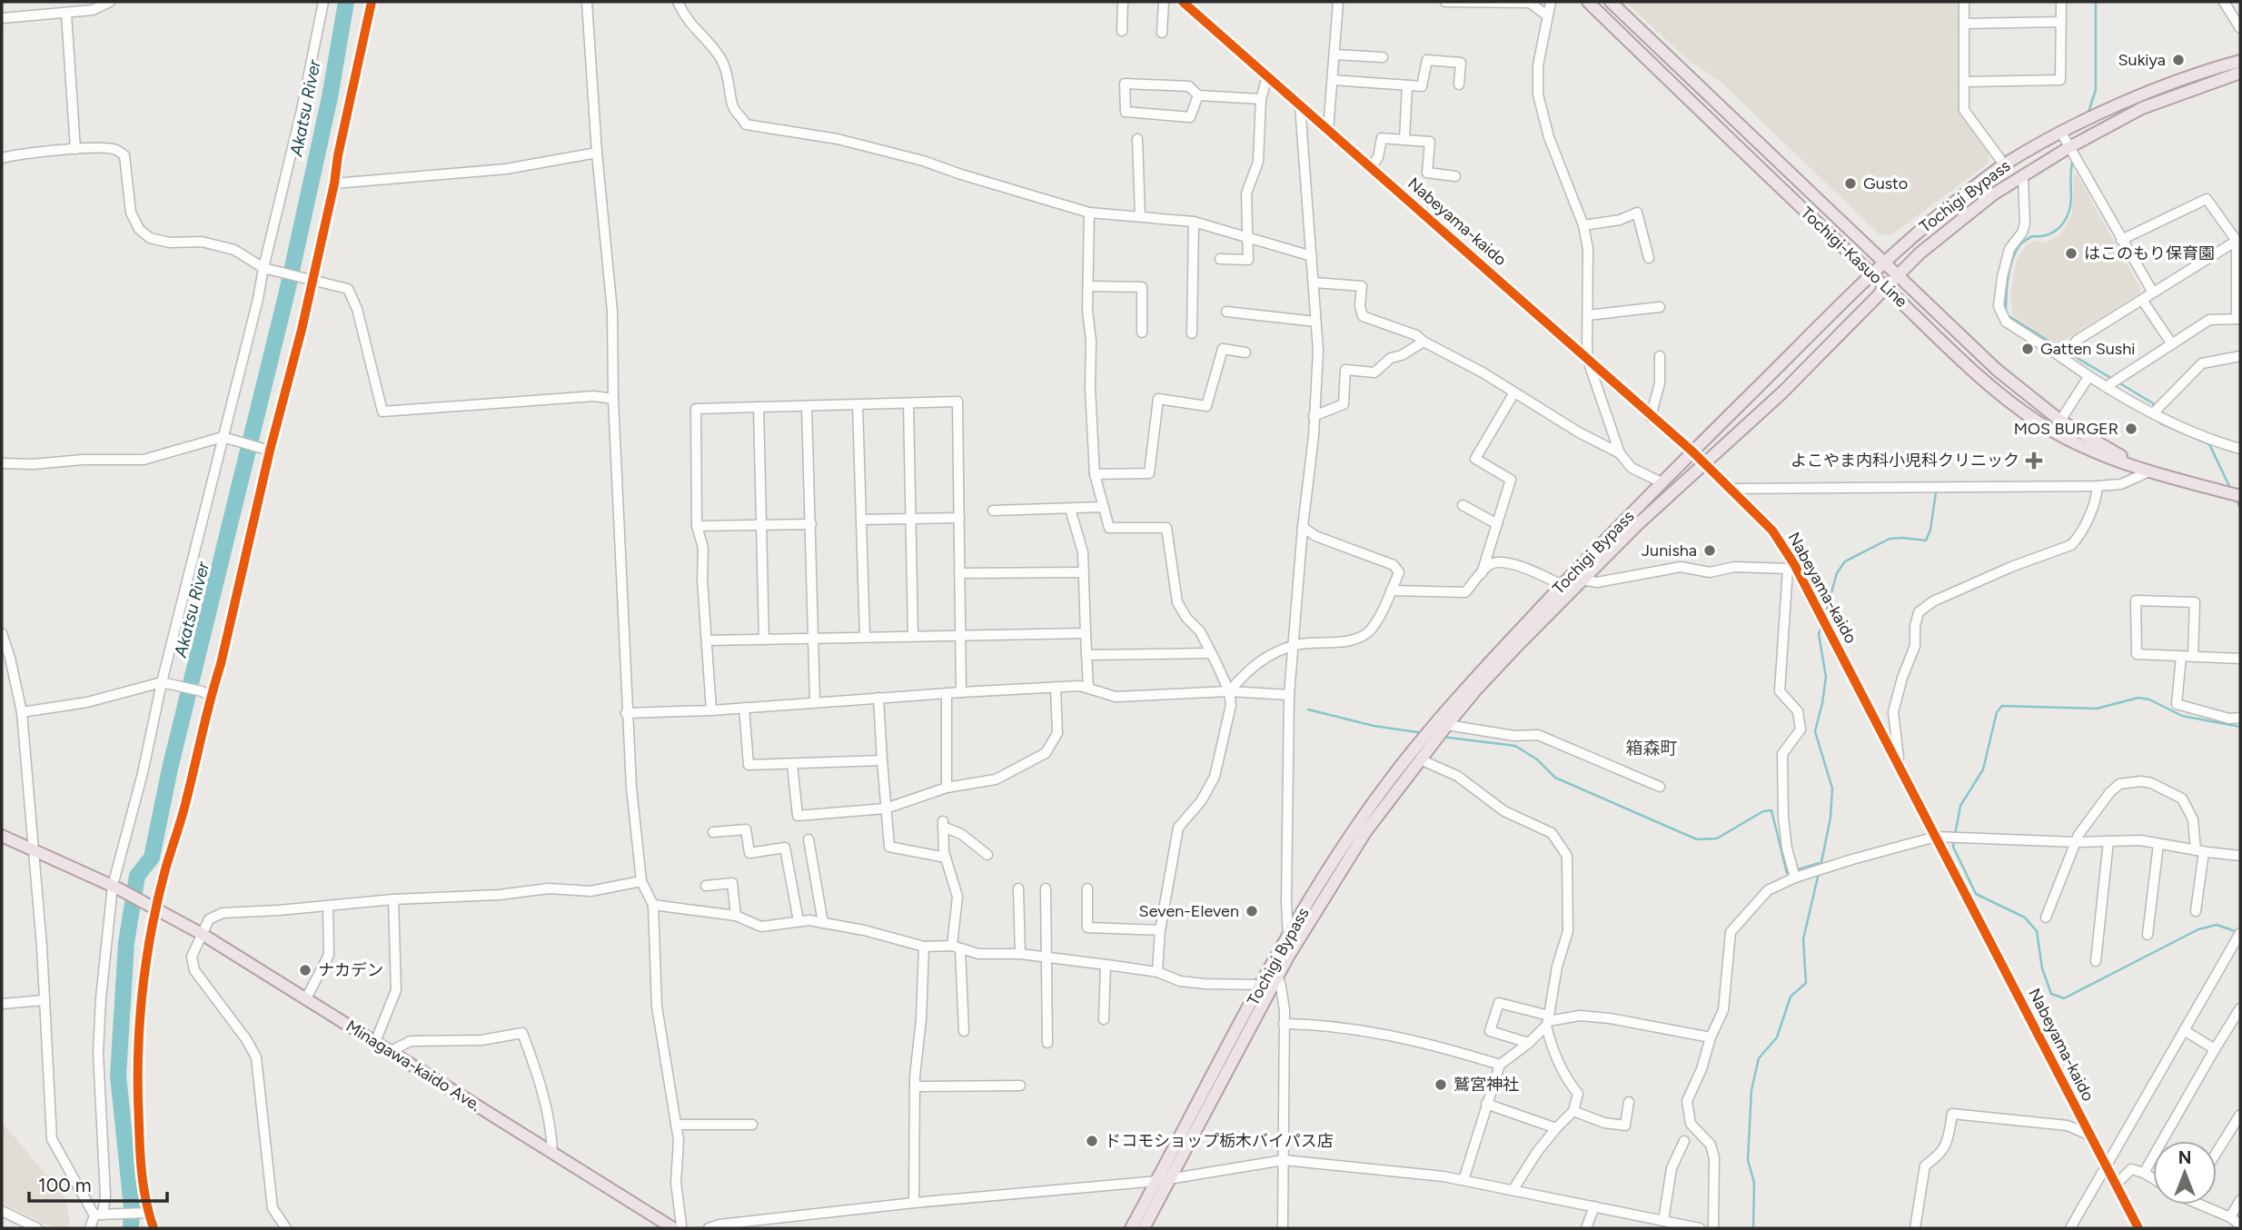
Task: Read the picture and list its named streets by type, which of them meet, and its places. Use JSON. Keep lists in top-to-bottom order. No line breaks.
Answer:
{"streets":{"main road":["Tochigi Bypass","Tochigi-Kasuo Line","Minagawa-kaido Ave."],"street":["Nabeyama-kaido"]},"crossings":[["Tochigi Bypass","Nabeyama-kaido"],["Tochigi Bypass","Tochigi-Kasuo Line"]],"districts":["箱森町"],"water":["Akatsu River"],"places":{"other":["Sukiya","Gusto","はこのもり保育園","Gatten Sushi","MOS BURGER","Junisha","Seven-Eleven","ナカデン","鷲宮神社","ドコモショップ栃木バイパス店"],"health":["よこやま内科小児科クリニック"]},"scale_bar":"100 m","north":"top"}
